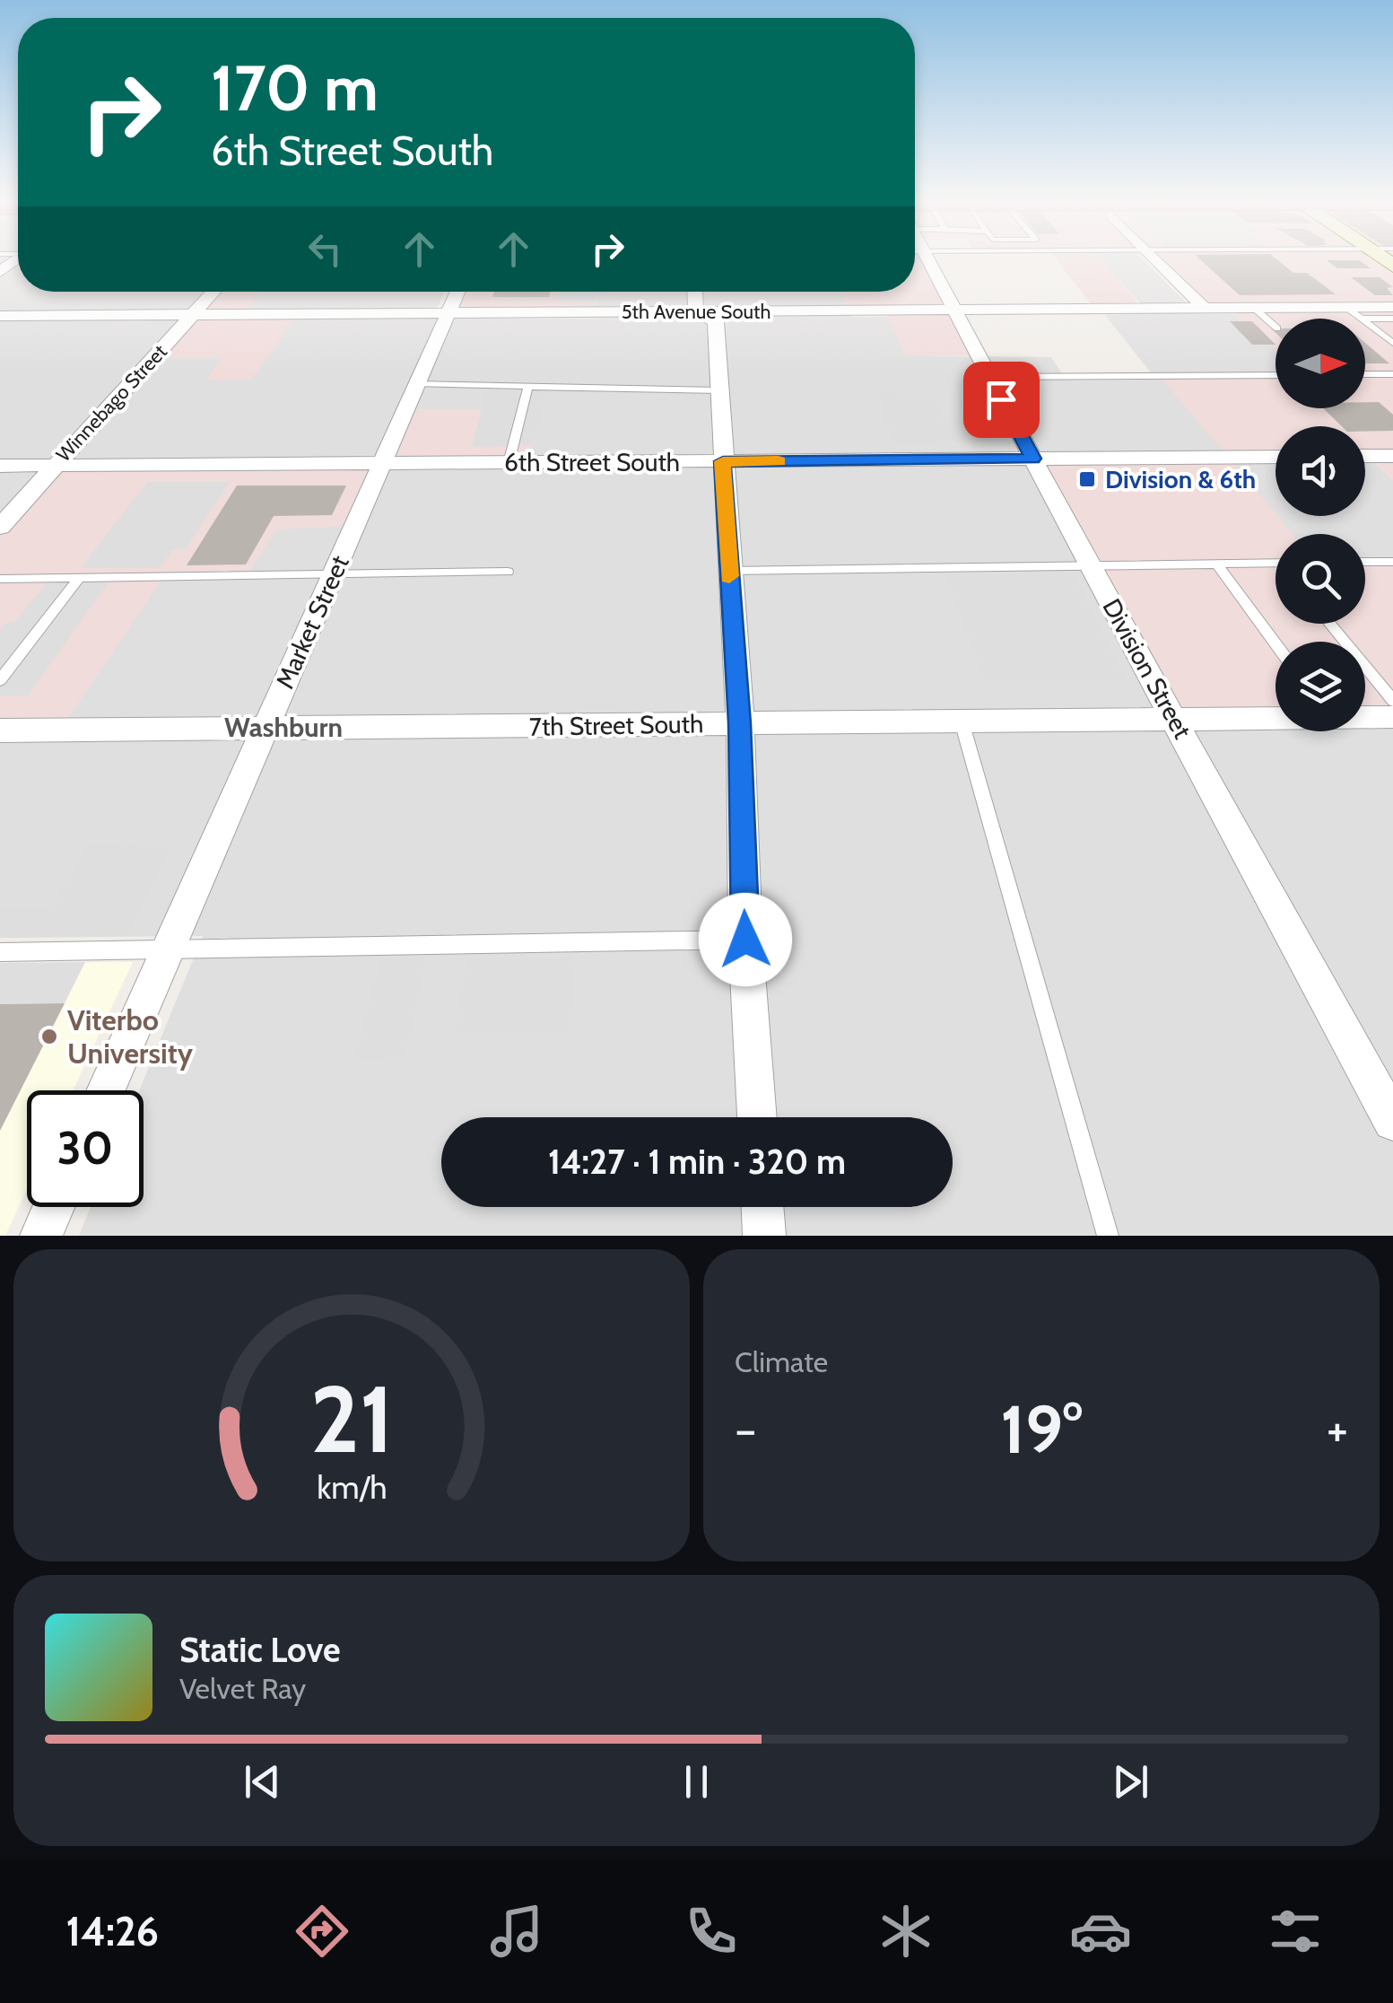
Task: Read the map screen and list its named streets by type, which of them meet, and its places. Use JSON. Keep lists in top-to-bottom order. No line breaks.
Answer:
{"streets":{"street":["5th Avenue South","Winnebago Street","6th Street South","Market Street","Division Street","7th Street South"]},"crossings":[["5th Avenue South","Winnebago Street"],["5th Avenue South","Market Street"],["5th Avenue South","Division Street"],["Winnebago Street","6th Street South"],["6th Street South","Market Street"],["6th Street South","Division Street"],["Market Street","7th Street South"],["Division Street","7th Street South"]],"districts":["Washburn"],"places":{"transit":["Division & 6th"],"other":["Viterbo University"]},"north":"right","page":{"turn":["170 m","6th Street South"],"limit":"30","trip":"14:27 · 1 min · 320 m","tile":"Climate","heat":["−","19°","+"],"song":["Static Love","Velvet Ray"],"tabs":"14:26","gauge":["21","km/h"]}}
